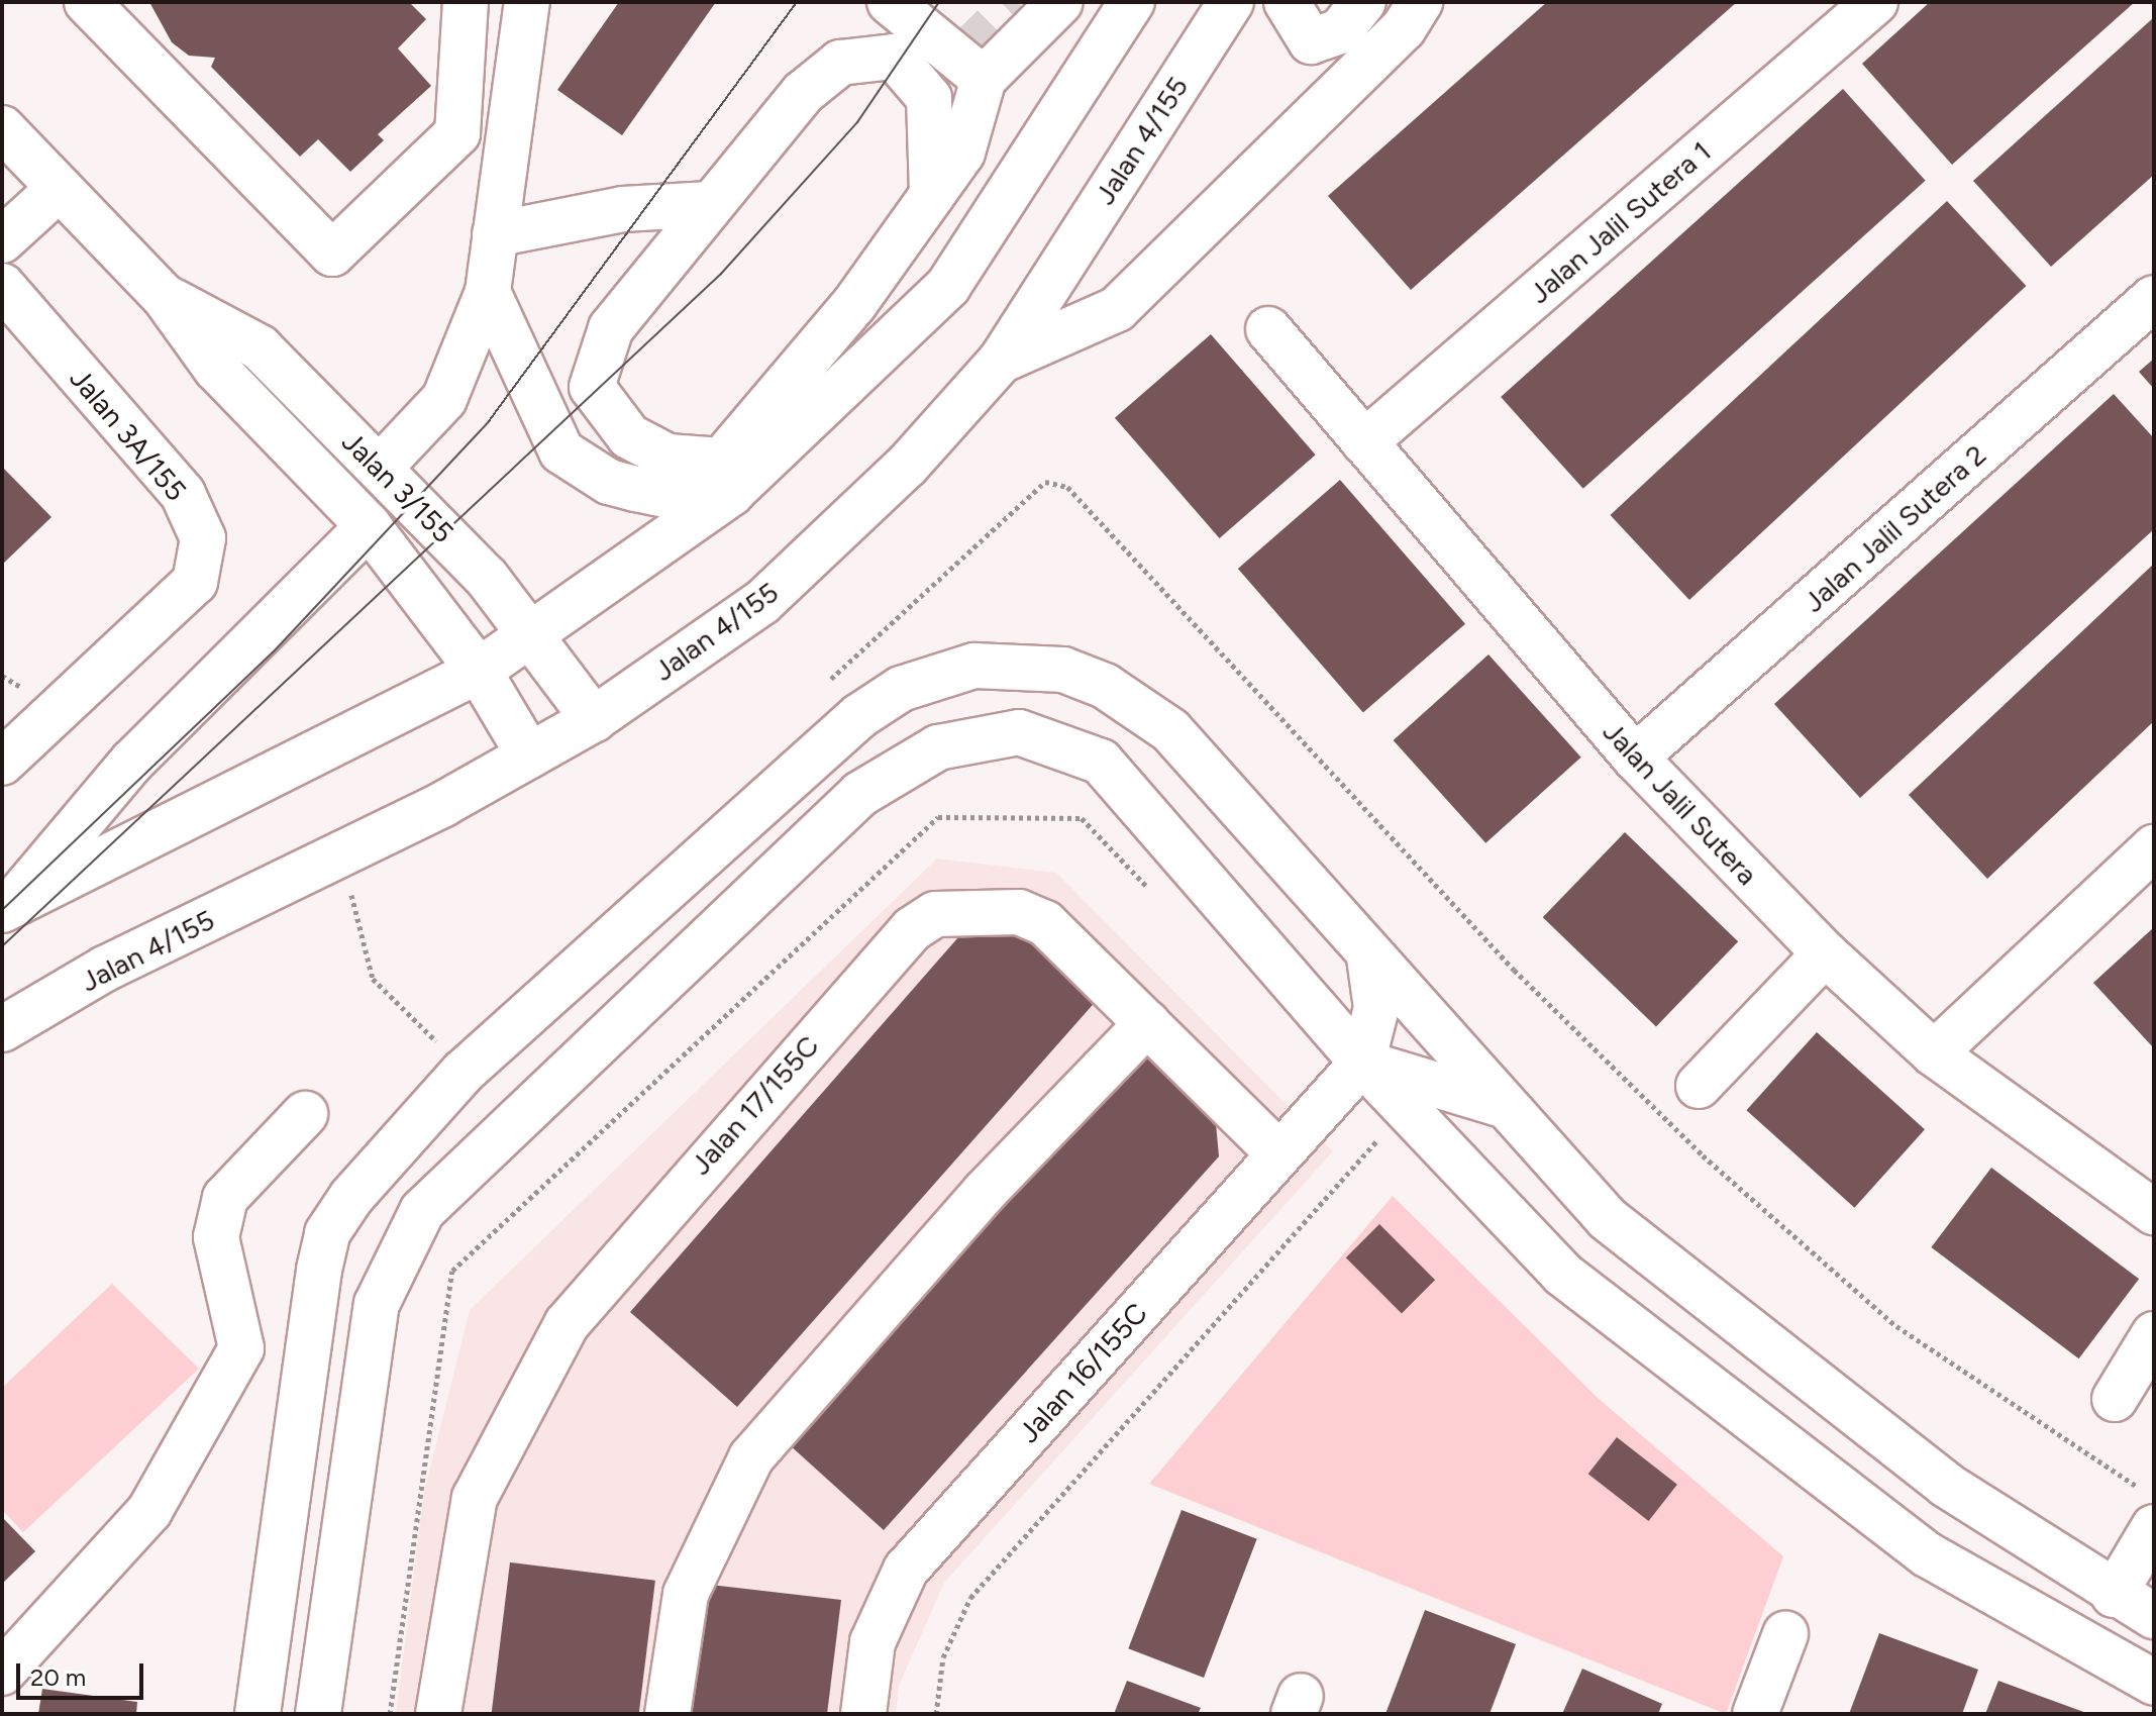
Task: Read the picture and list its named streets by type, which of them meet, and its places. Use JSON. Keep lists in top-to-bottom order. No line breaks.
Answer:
{"streets":{"street":["Jalan 4/155","Jalan Jalil Sutera 1","Jalan 3A/155","Jalan 3/155","Jalan Jalil Sutera 2","Jalan Jalil Sutera","Jalan 17/155C","Jalan 16/155C"]},"crossings":[["Jalan 4/155","Jalan 3/155"],["Jalan Jalil Sutera 1","Jalan Jalil Sutera"],["Jalan Jalil Sutera 2","Jalan Jalil Sutera"],["Jalan 17/155C","Jalan 16/155C"]],"scale_bar":"20 m"}
